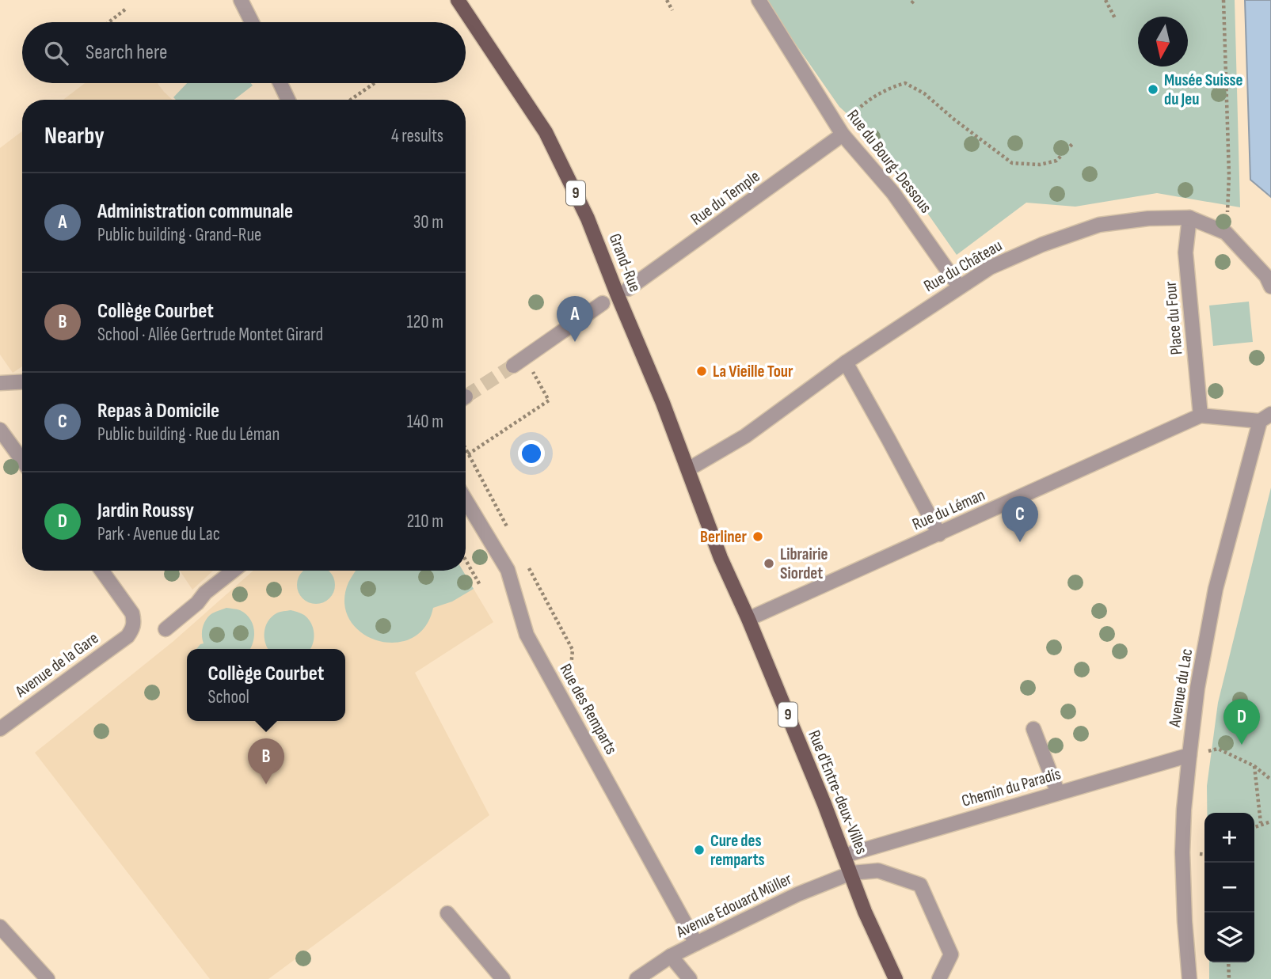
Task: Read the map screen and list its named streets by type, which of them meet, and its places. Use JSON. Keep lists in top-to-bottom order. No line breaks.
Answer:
{"streets":{"main road":["9","Grand-Rue","Rue d'Entre-deux-Villes"],"street":["Rue du Bourg-Dessous","Rue du Temple","Rue du Château","Place du Four","Rue du Léman","Avenue de la Gare","Avenue du Lac","Rue des Remparts","Chemin du Paradis","Avenue Edouard Müller"]},"crossings":[["Rue du Bourg-Dessous","Rue du Temple"],["Rue du Bourg-Dessous","Rue du Château"],["Grand-Rue","Rue du Château"],["Grand-Rue","Rue d'Entre-deux-Villes"],["Rue du Château","Place du Four"],["Place du Four","Rue du Léman"],["Rue du Léman","Avenue du Lac"],["Rue du Léman","Rue d'Entre-deux-Villes"],["Avenue du Lac","Chemin du Paradis"],["Rue des Remparts","Avenue Edouard Müller"],["Chemin du Paradis","Rue d'Entre-deux-Villes"],["Rue d'Entre-deux-Villes","Avenue Edouard Müller"]],"places":["Musée Suisse du Jeu","La Vieille Tour","Berliner","Librairie Siordet","Cure des remparts"],"north":"bottom","page":{"search":"Search here","heading":["Nearby","4 results"],"list":[{"mark":"A","name":"Administration communale","note":"Public building · Grand-Rue","value":"30 m"},{"mark":"B","name":"Collège Courbet","note":"School · Allée Gertrude Montet Girard","value":"120 m"},{"mark":"C","name":"Repas à Domicile","note":"Public building · Rue du Léman","value":"140 m"},{"mark":"D","name":"Jardin Roussy","note":"Park · Avenue du Lac","value":"210 m"}],"pins":["A","C","D","B"],"popup":["Collège Courbet","School"],"map_buttons":["+","−"]}}
